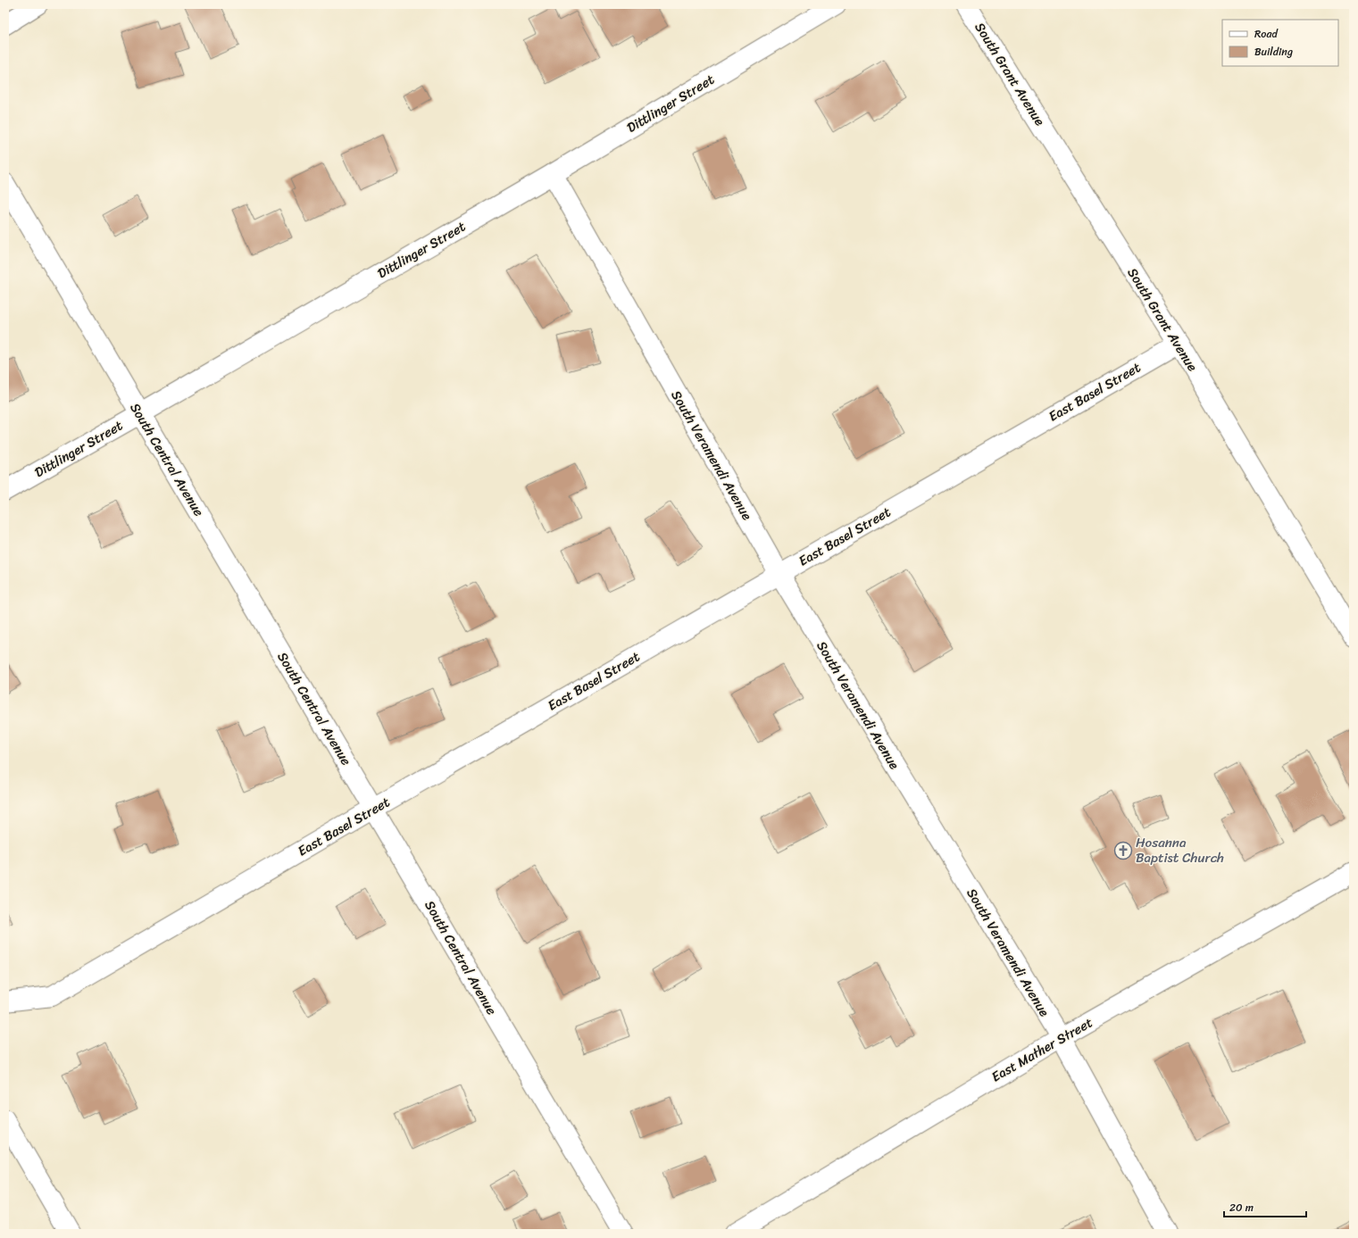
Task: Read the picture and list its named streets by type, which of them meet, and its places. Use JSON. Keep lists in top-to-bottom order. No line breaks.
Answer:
{"streets":{"street":["South Grant Avenue","Dittlinger Street","East Basel Street","South Veramendi Avenue","South Central Avenue","East Mather Street"]},"crossings":[["South Grant Avenue","East Basel Street"],["Dittlinger Street","South Veramendi Avenue"],["Dittlinger Street","South Central Avenue"],["East Basel Street","South Veramendi Avenue"],["East Basel Street","South Central Avenue"],["South Veramendi Avenue","East Mather Street"]],"places":{"church":["Hosanna Baptist Church"]},"legend":["Road","Building"],"scale_bar":"20 m"}
